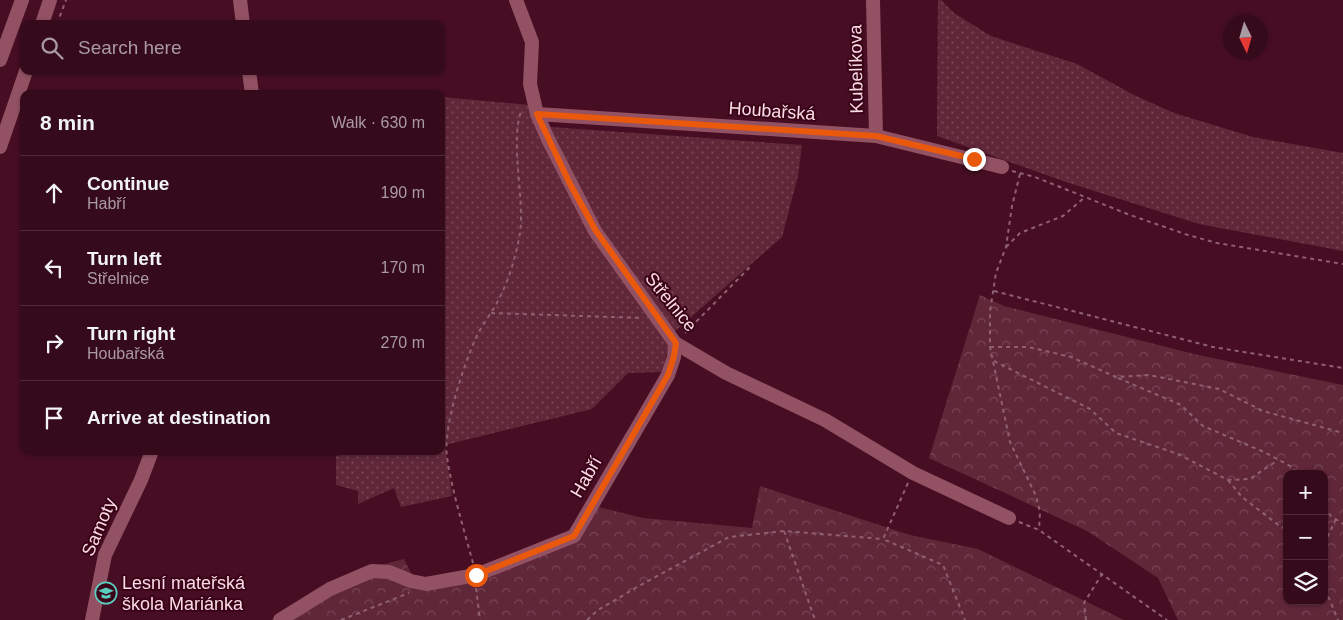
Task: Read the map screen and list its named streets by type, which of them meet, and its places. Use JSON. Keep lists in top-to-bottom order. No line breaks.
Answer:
{"streets":{"street":["Kubelíkova","Houbařská","Střelnice","Habří","Samoty"]},"crossings":[["Kubelíkova","Houbařská"],["Houbařská","Střelnice"],["Střelnice","Habří"]],"places":{"school or university":["Lesní mateřská škola Mariánka"]},"north":"bottom","page":{"search":"Search here","heading":["8 min","Walk · 630 m"],"list":[["Continue","Habří","190 m"],["Turn left","Střelnice","170 m"],["Turn right","Houbařská","270 m"],"Arrive at destination"],"map_buttons":["+","−"]}}
